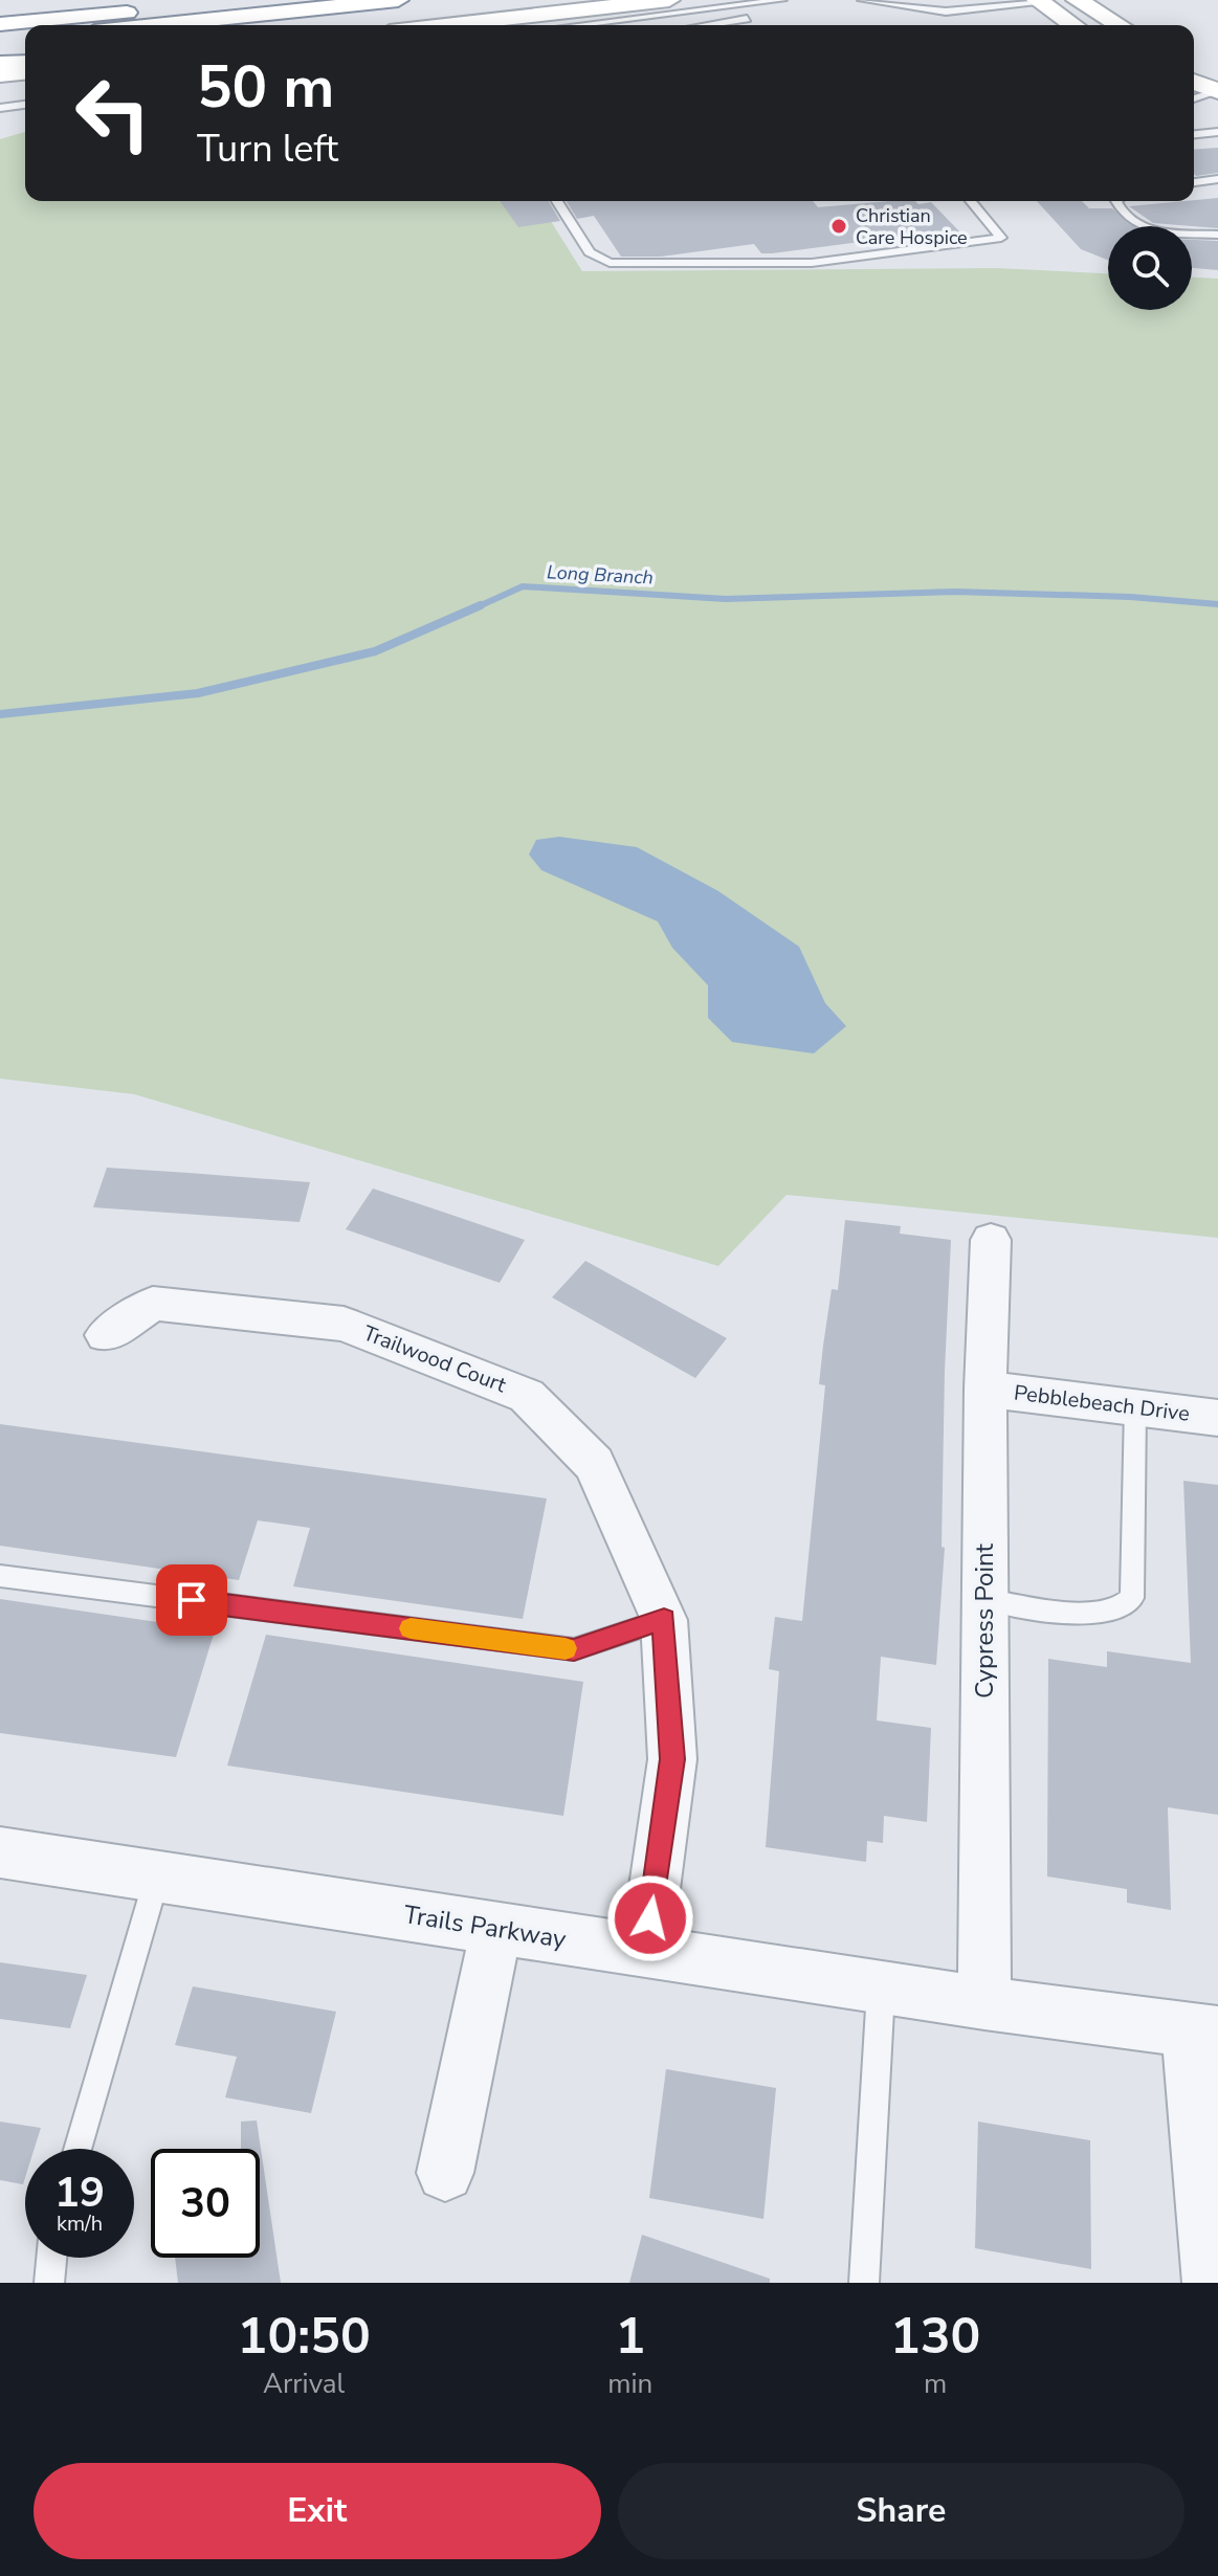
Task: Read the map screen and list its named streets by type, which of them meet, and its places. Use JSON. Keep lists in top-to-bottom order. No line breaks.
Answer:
{"streets":{"street":["Trailwood Court","Pebblebeach Drive","Cypress Point","Trails Parkway"]},"crossings":[["Trailwood Court","Trails Parkway"],["Pebblebeach Drive","Cypress Point"],["Cypress Point","Trails Parkway"]],"water":["Long Branch"],"places":["Christian Care Hospice"],"page":{"turn":["50 m","Turn left"],"speed":"19 km/h","limit":"30","eta":["10:50","Arrival","1","min","130","m"],"buttons":["Exit","Share"]}}
